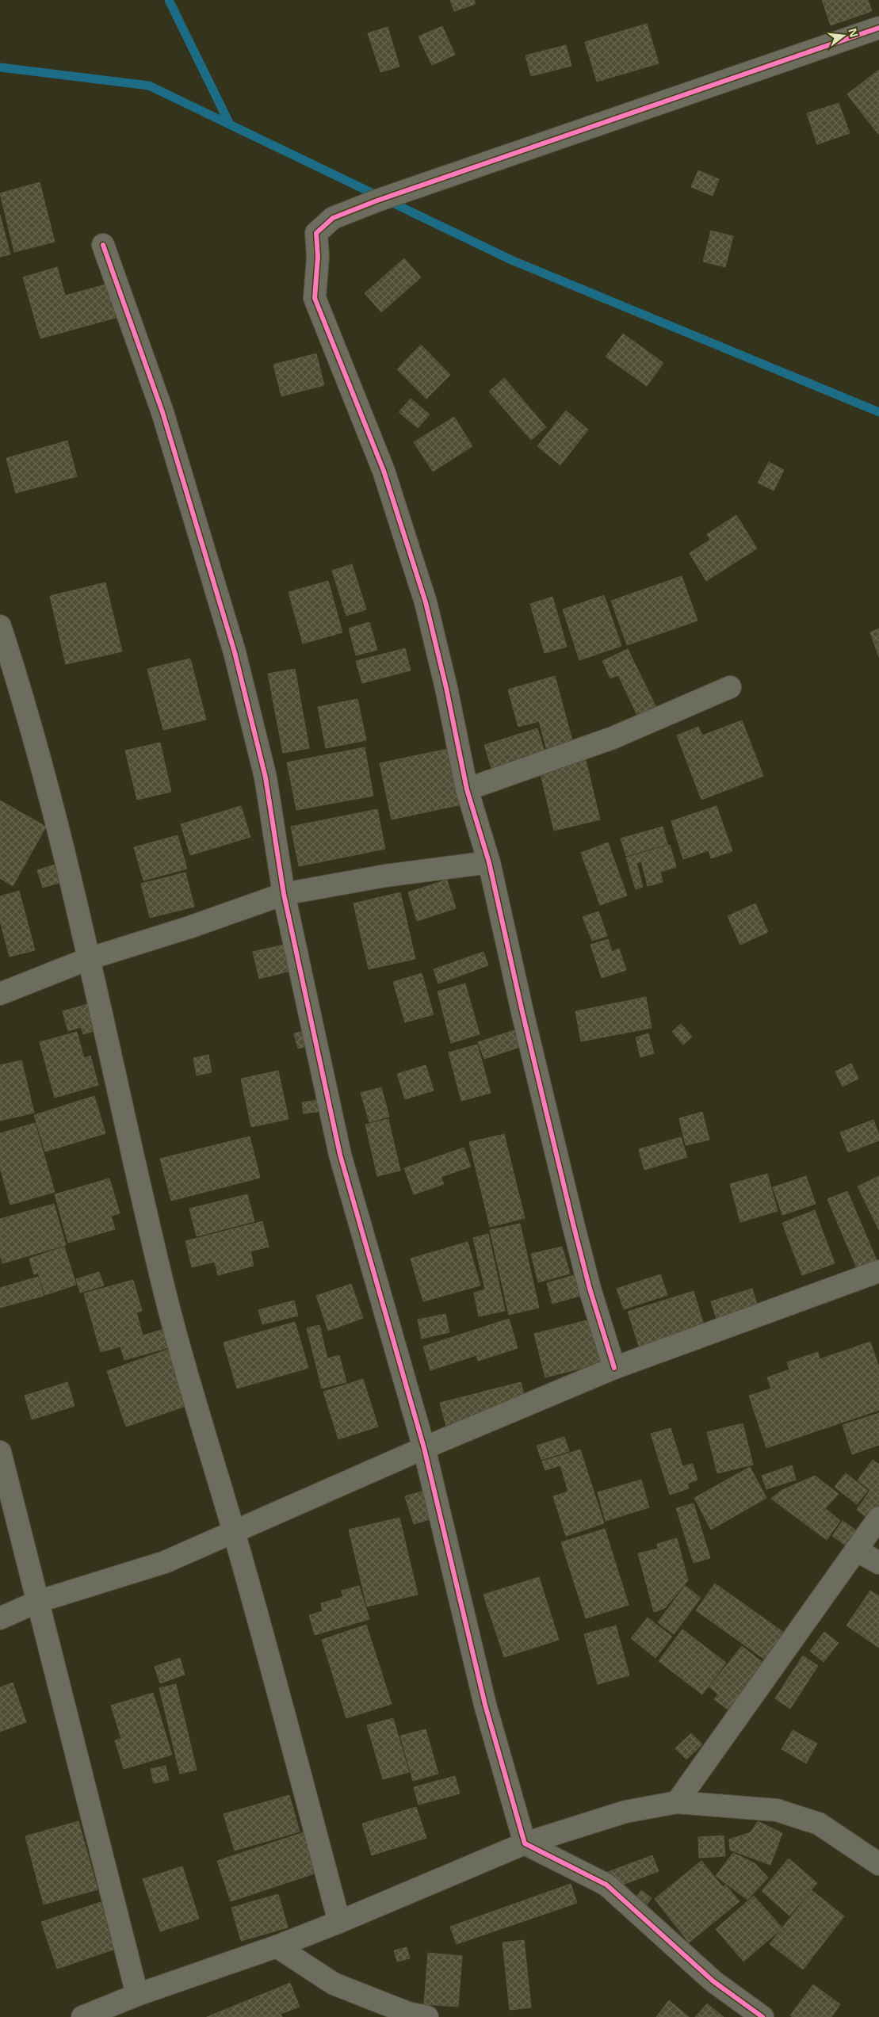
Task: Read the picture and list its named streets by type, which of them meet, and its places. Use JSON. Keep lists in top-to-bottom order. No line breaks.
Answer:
{"north":"right"}
